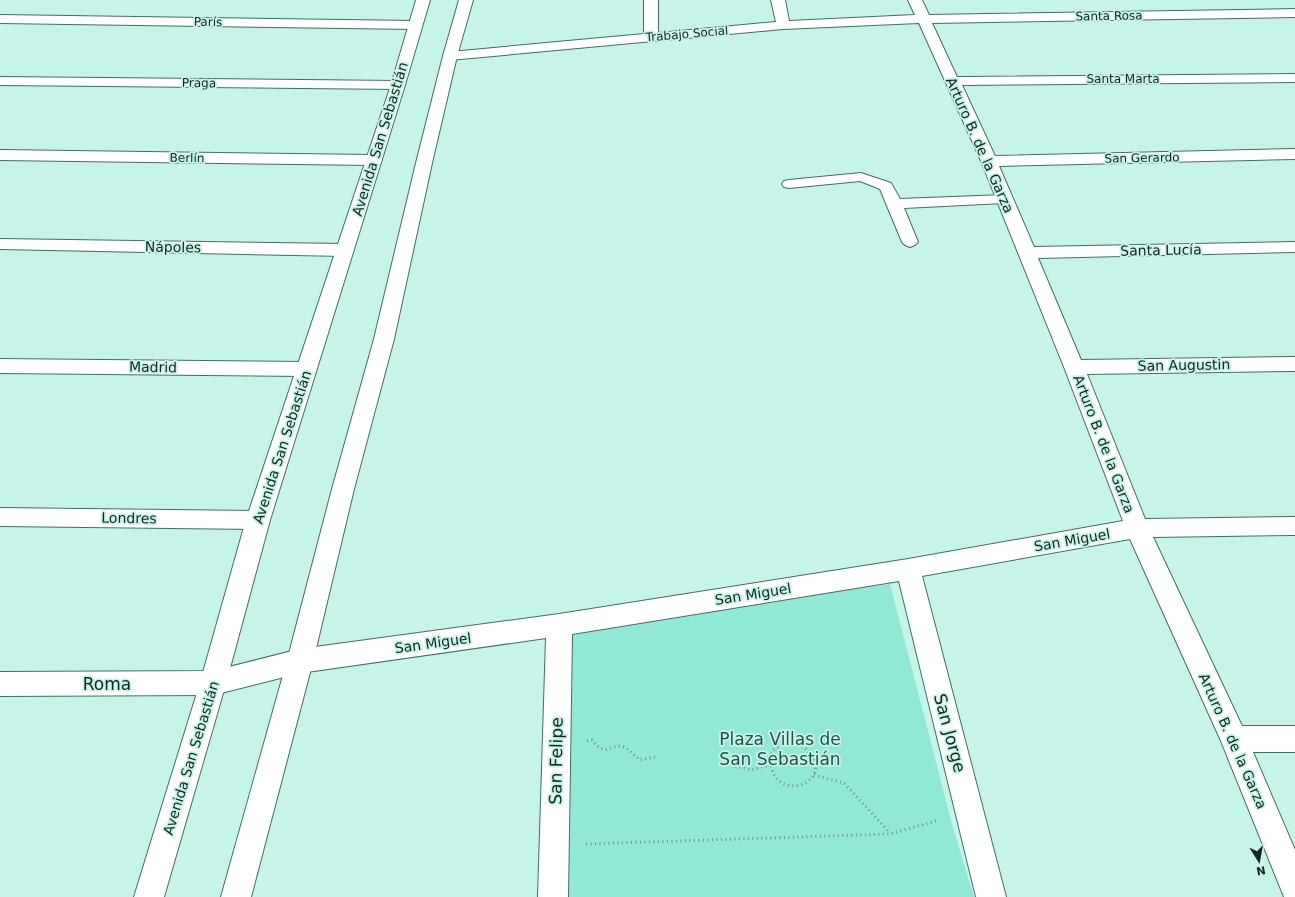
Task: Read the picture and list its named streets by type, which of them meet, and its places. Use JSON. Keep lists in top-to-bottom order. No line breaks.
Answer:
{"streets":{"street":["Santa Rosa","París","Trabajo Social","Santa Marta","Praga","Avenida San Sebastián","Arturo B. de la Garza","Berlín","San Gerardo","Nápoles","Santa Lucía","San Augustin","Madrid","Londres","San Miguel","Roma","San Jorge","San Felipe"]},"crossings":[["Santa Rosa","Trabajo Social"],["Santa Rosa","Arturo B. de la Garza"],["París","Avenida San Sebastián"],["Trabajo Social","Arturo B. de la Garza"],["Santa Marta","Arturo B. de la Garza"],["Praga","Avenida San Sebastián"],["Avenida San Sebastián","Berlín"],["Avenida San Sebastián","Nápoles"],["Avenida San Sebastián","Madrid"],["Avenida San Sebastián","Londres"],["Avenida San Sebastián","San Miguel"],["Avenida San Sebastián","Roma"],["Arturo B. de la Garza","San Gerardo"],["Arturo B. de la Garza","Santa Lucía"],["Arturo B. de la Garza","San Augustin"],["Arturo B. de la Garza","San Miguel"],["San Miguel","Roma"],["San Miguel","San Jorge"],["San Miguel","San Felipe"]],"parks":["Plaza Villas de San Sebastián"],"north":"bottom"}
